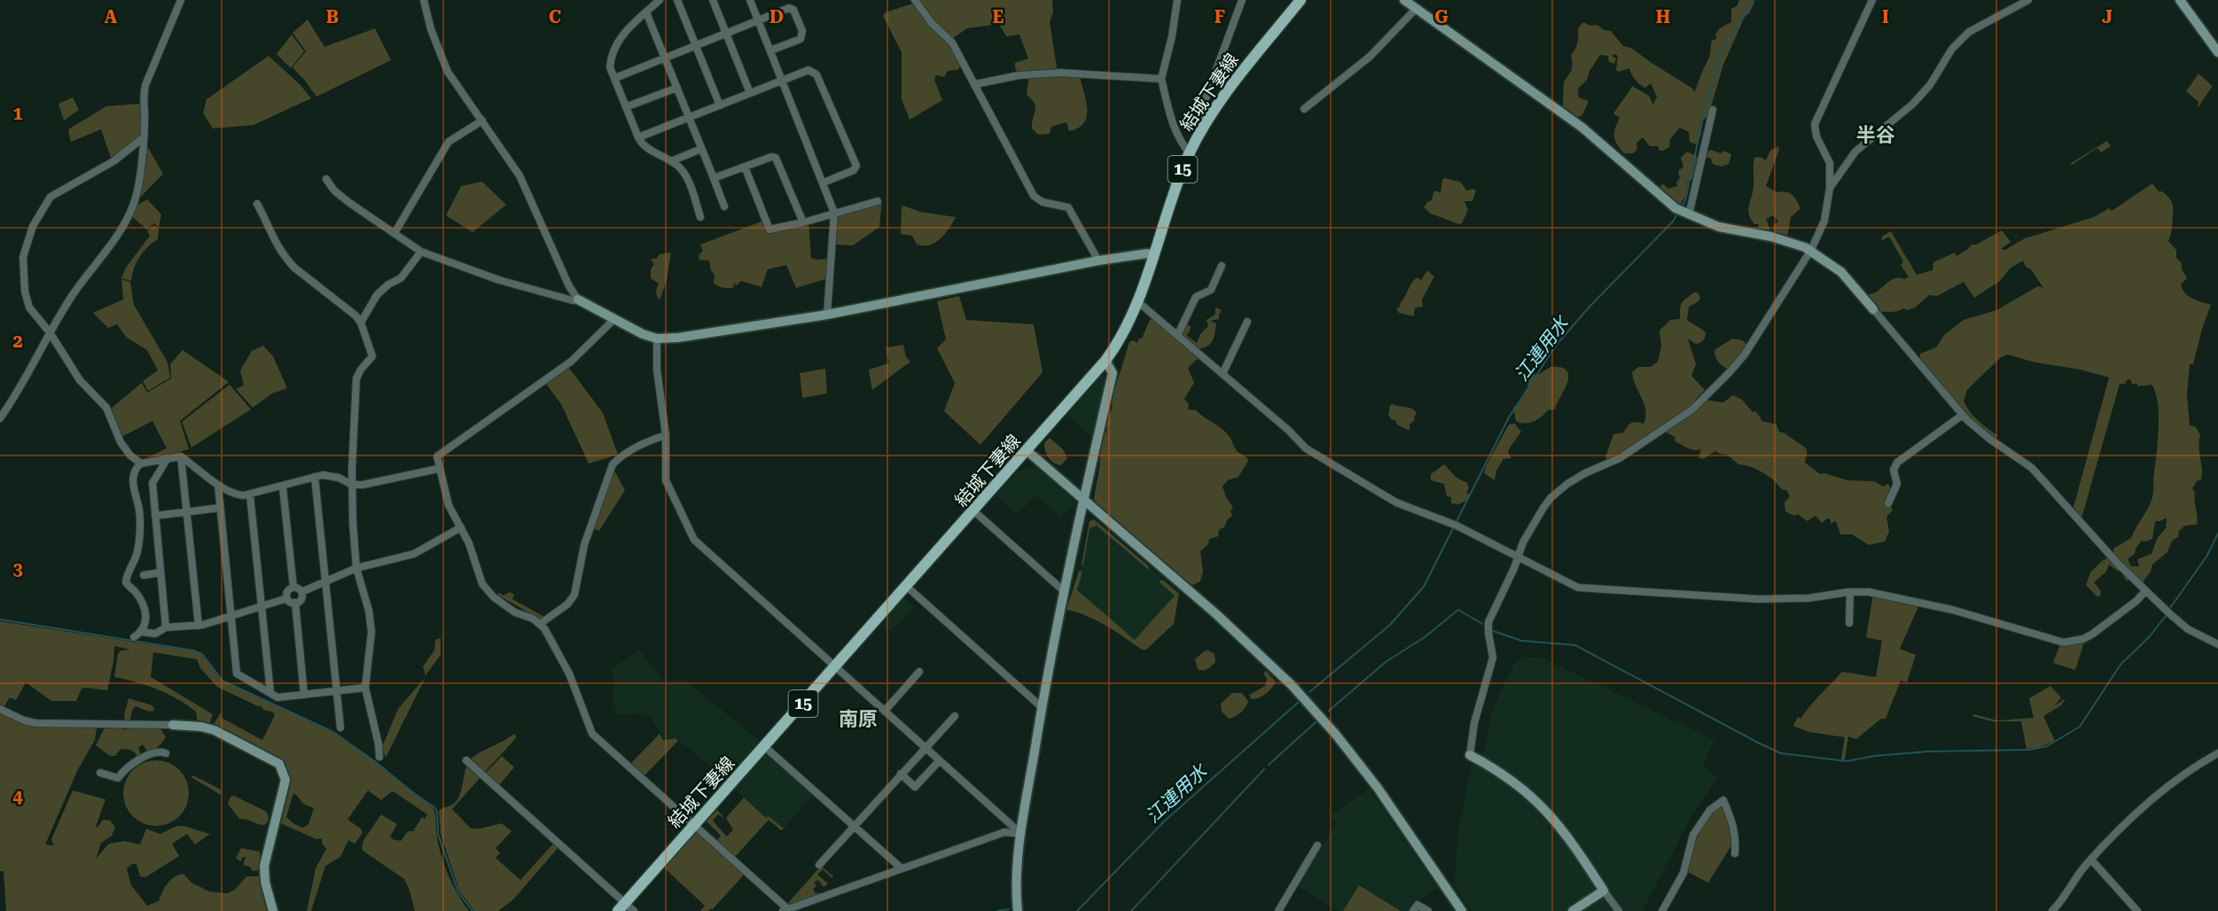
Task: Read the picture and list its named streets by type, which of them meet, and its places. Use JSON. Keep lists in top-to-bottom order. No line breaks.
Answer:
{"streets":{"main road":["結城下妻線","15"]},"districts":["半谷","南原"],"water":["江連用水"],"grid":{"columns":["A","B","C","D","E","F","G","H","I","J"],"rows":["1","2","3","4"]}}
